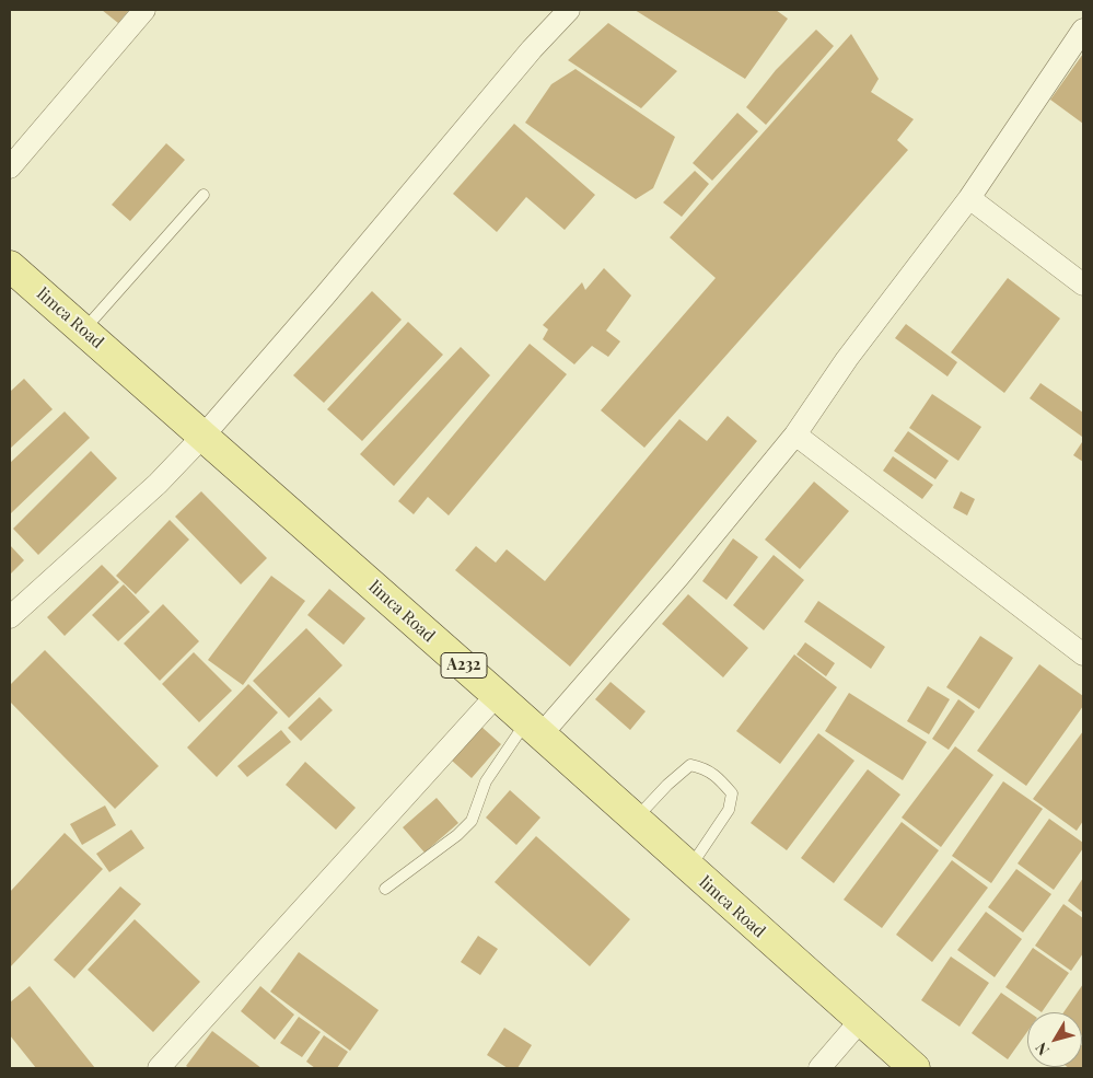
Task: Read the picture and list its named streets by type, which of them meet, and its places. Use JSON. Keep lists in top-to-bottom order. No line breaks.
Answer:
{"streets":{"main road":["limca Road","A232"]},"north":"bottom left"}
